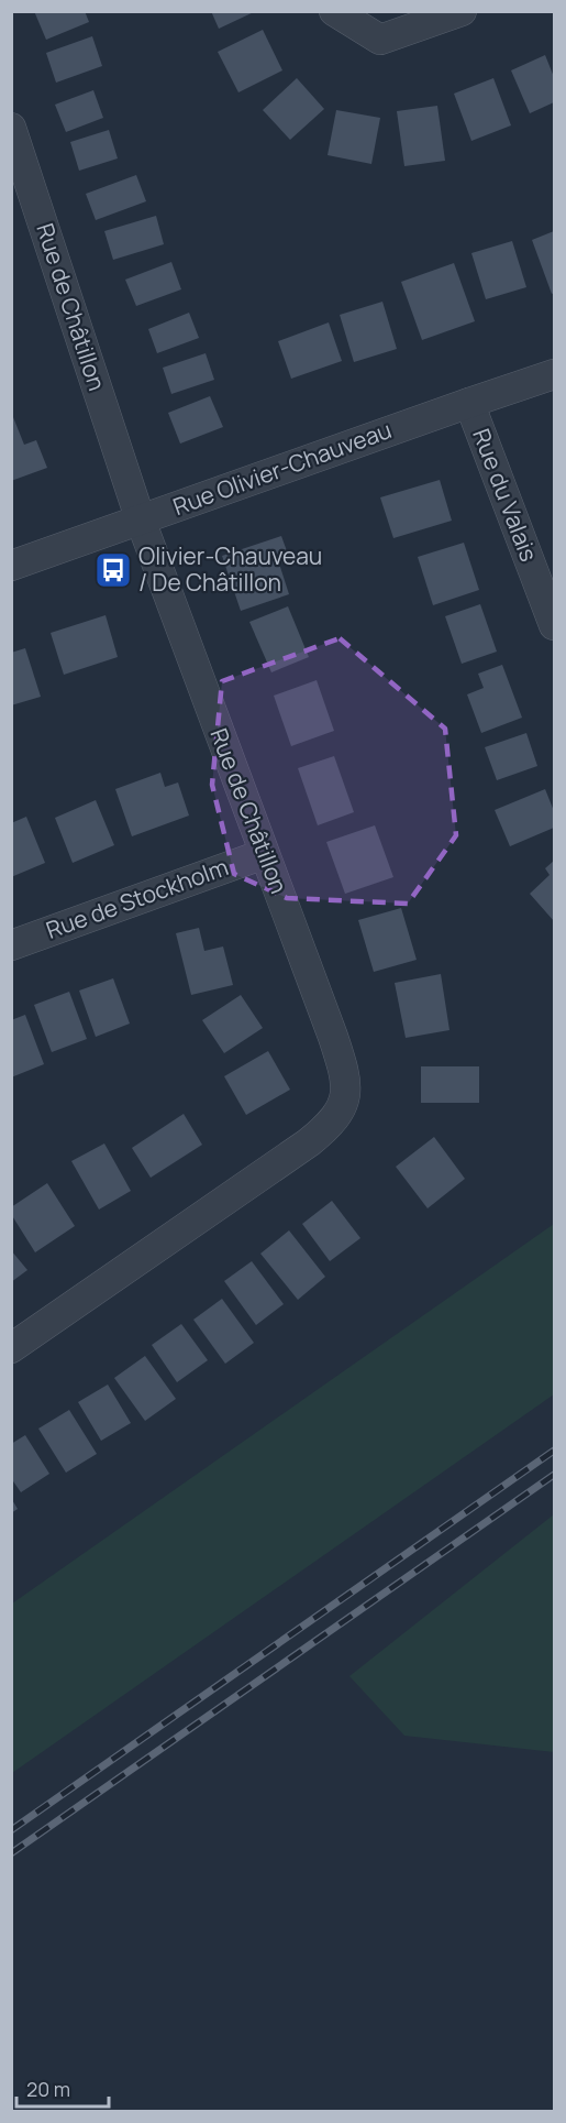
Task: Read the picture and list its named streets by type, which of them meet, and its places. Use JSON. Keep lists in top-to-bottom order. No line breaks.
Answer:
{"streets":{"street":["Rue de Châtillon","Rue Olivier-Chauveau","Rue du Valais","Rue de Stockholm"]},"crossings":[["Rue de Châtillon","Rue Olivier-Chauveau"],["Rue de Châtillon","Rue de Stockholm"],["Rue Olivier-Chauveau","Rue du Valais"]],"places":{"bus stop":["Olivier-Chauveau / De Châtillon"]},"scale_bar":"20 m"}
